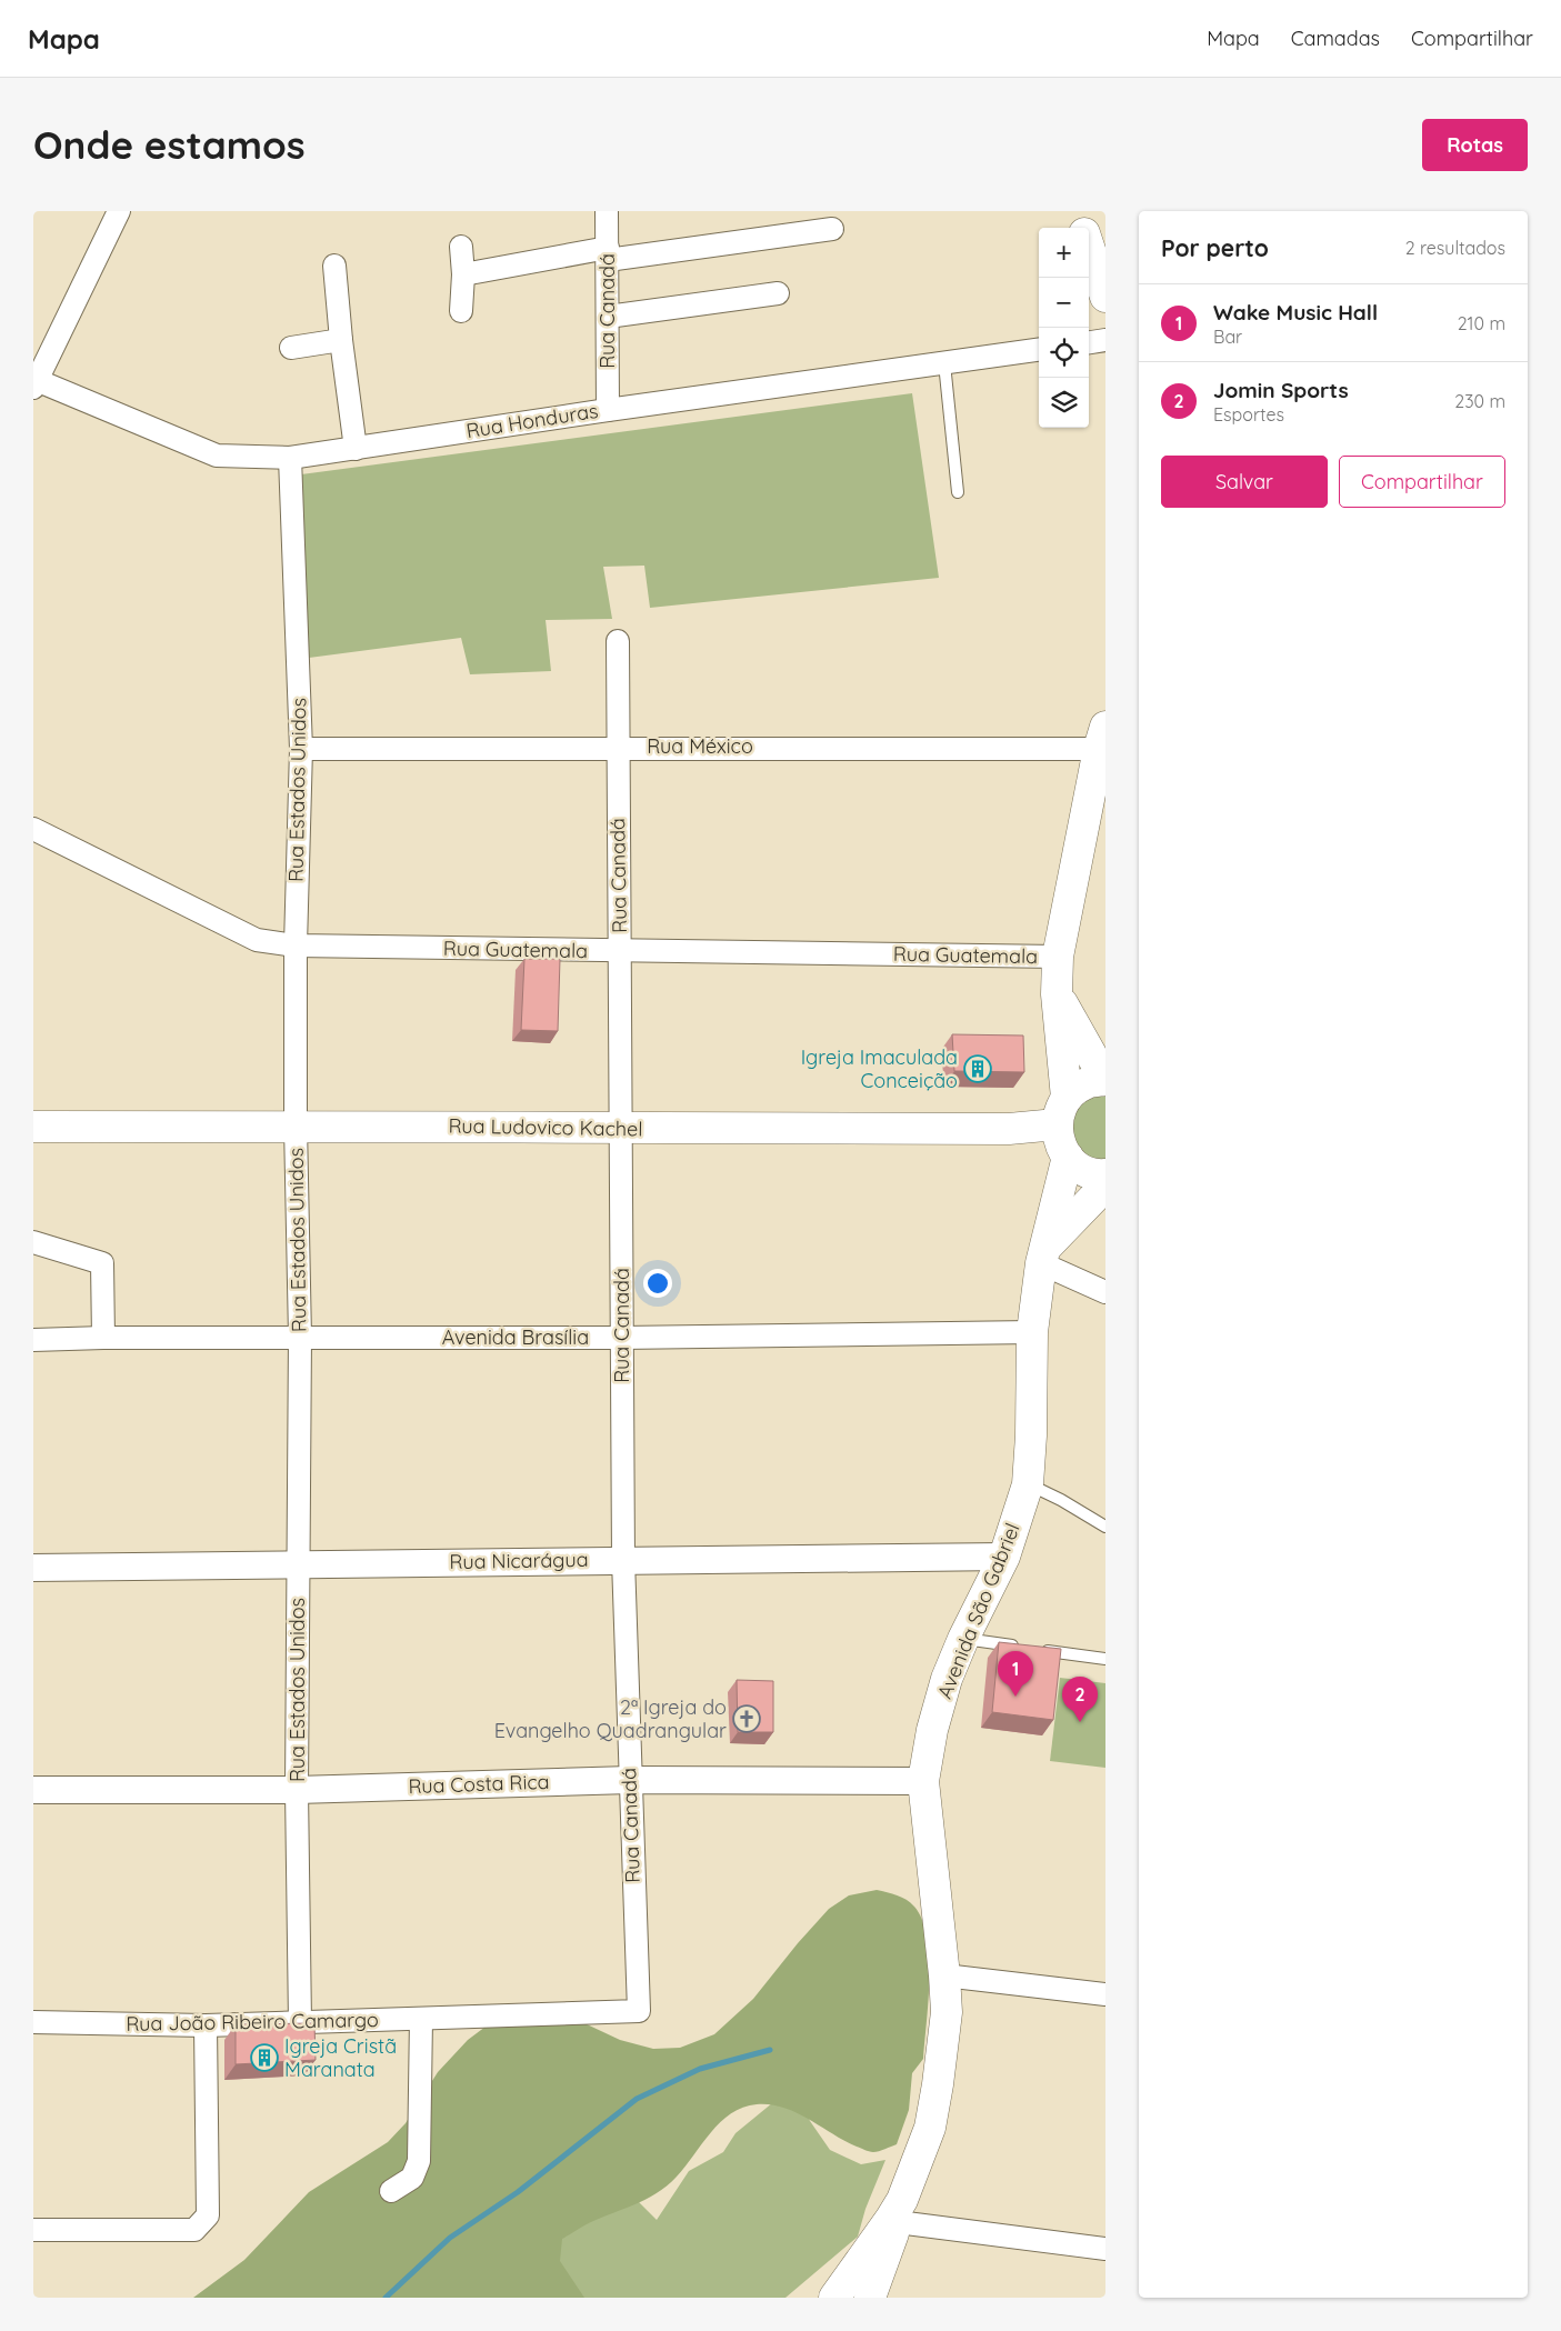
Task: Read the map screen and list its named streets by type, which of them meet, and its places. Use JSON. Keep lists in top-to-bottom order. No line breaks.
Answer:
{"streets":{"main road":["Rua Ludovico Kachel","Avenida São Gabriel"],"street":["Rua Canadá","Rua Honduras","Rua México","Rua Estados Unidos","Rua Guatemala","Avenida Brasília","Rua Nicarágua","Rua Costa Rica","Rua João Ribeiro Camargo"]},"crossings":[["Rua Canadá","Rua Honduras"],["Rua Canadá","Rua México"],["Rua Canadá","Rua Guatemala"],["Rua Canadá","Rua Ludovico Kachel"],["Rua Canadá","Avenida Brasília"],["Rua Canadá","Rua Nicarágua"],["Rua Canadá","Rua Costa Rica"],["Rua Canadá","Rua João Ribeiro Camargo"],["Rua Honduras","Rua Estados Unidos"],["Rua México","Rua Estados Unidos"],["Rua Estados Unidos","Rua Guatemala"],["Rua Estados Unidos","Rua Ludovico Kachel"],["Rua Estados Unidos","Avenida Brasília"],["Rua Estados Unidos","Rua Nicarágua"],["Rua Estados Unidos","Rua Costa Rica"],["Rua Estados Unidos","Rua João Ribeiro Camargo"],["Avenida Brasília","Avenida São Gabriel"],["Rua Nicarágua","Avenida São Gabriel"],["Avenida São Gabriel","Rua Costa Rica"]],"places":{"building":["Igreja Imaculada Conceição","Igreja Cristã Maranata"],"church":["2ª Igreja do Evangelho Quadrangular"]},"page":{"header":"Mapa","nav":["Mapa","Camadas","Compartilhar"],"buttons":["Rotas",["Salvar","Compartilhar"]],"title":"Onde estamos","heading":["Por perto","2 resultados"],"map_buttons":["+","−"],"list":[{"mark":"1","name":"Wake Music Hall","note":"Bar","value":"210 m"},{"mark":"2","name":"Jomin Sports","note":"Esportes","value":"230 m"}],"pins":["1","2"]}}
